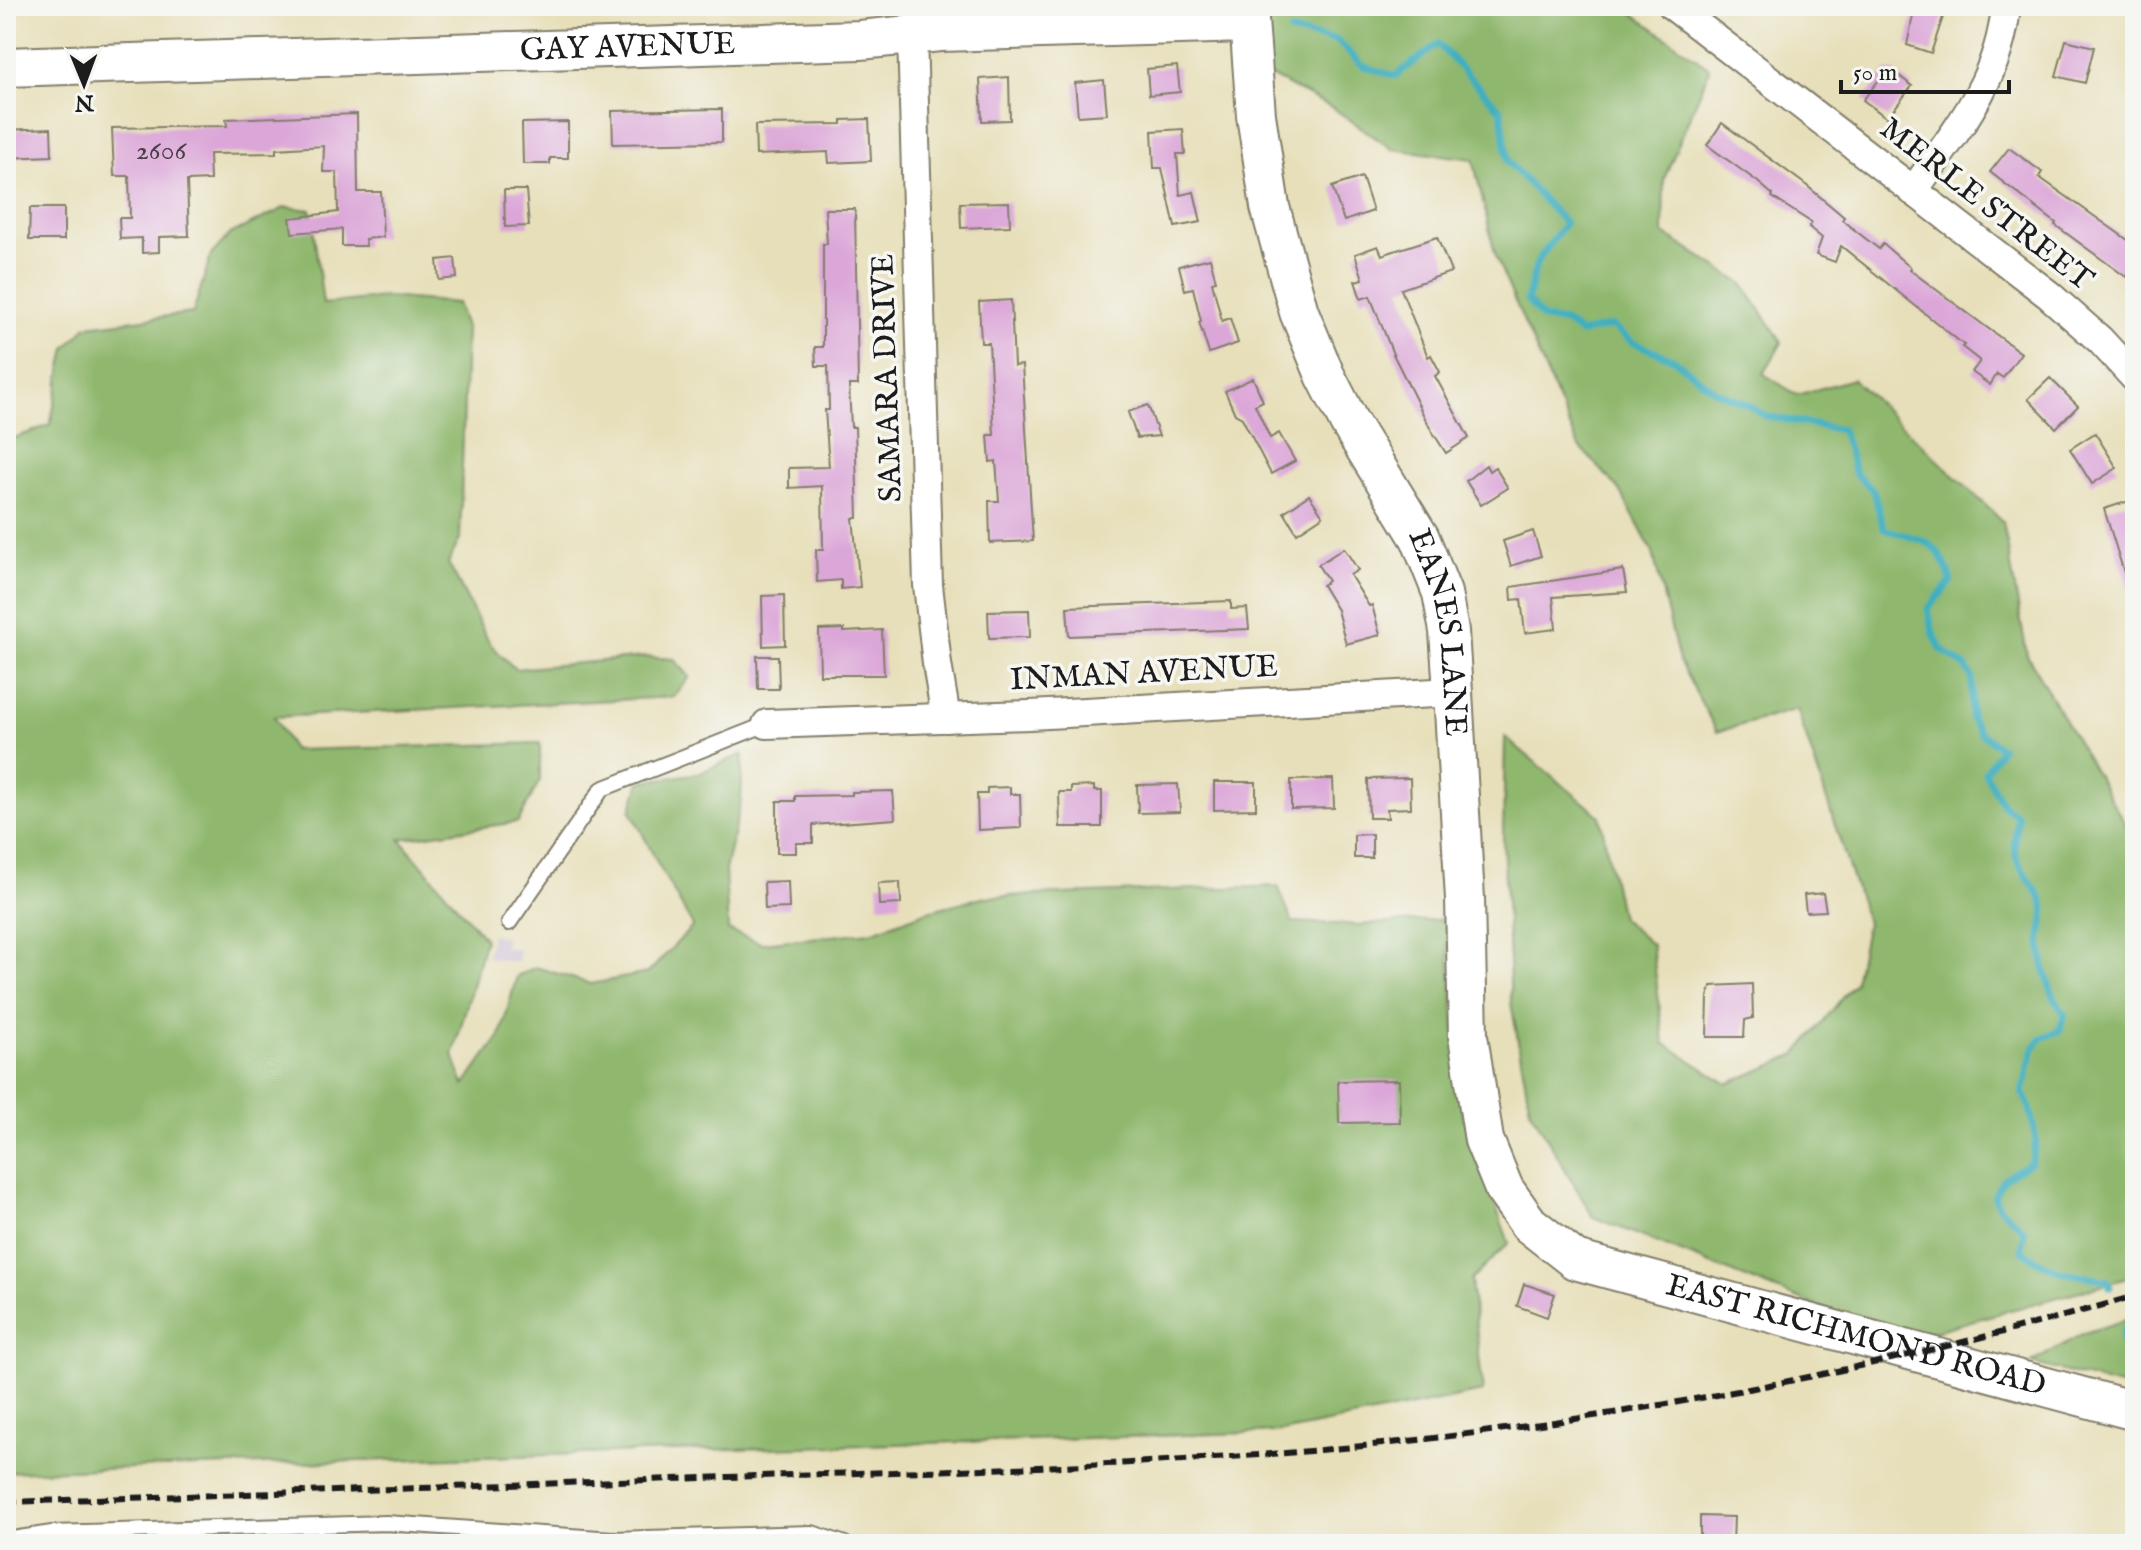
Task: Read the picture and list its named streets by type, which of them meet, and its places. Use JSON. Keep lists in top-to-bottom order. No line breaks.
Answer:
{"streets":{"street":["GAY AVENUE","MERLE STREET","SAMARA DRIVE","EANES LANE","INMAN AVENUE","EAST RICHMOND ROAD"]},"crossings":[["GAY AVENUE","SAMARA DRIVE"],["GAY AVENUE","EANES LANE"],["SAMARA DRIVE","INMAN AVENUE"],["EANES LANE","INMAN AVENUE"],["EANES LANE","EAST RICHMOND ROAD"]],"house_numbers":["2606"],"scale_bar":"50 m","north":"bottom"}
